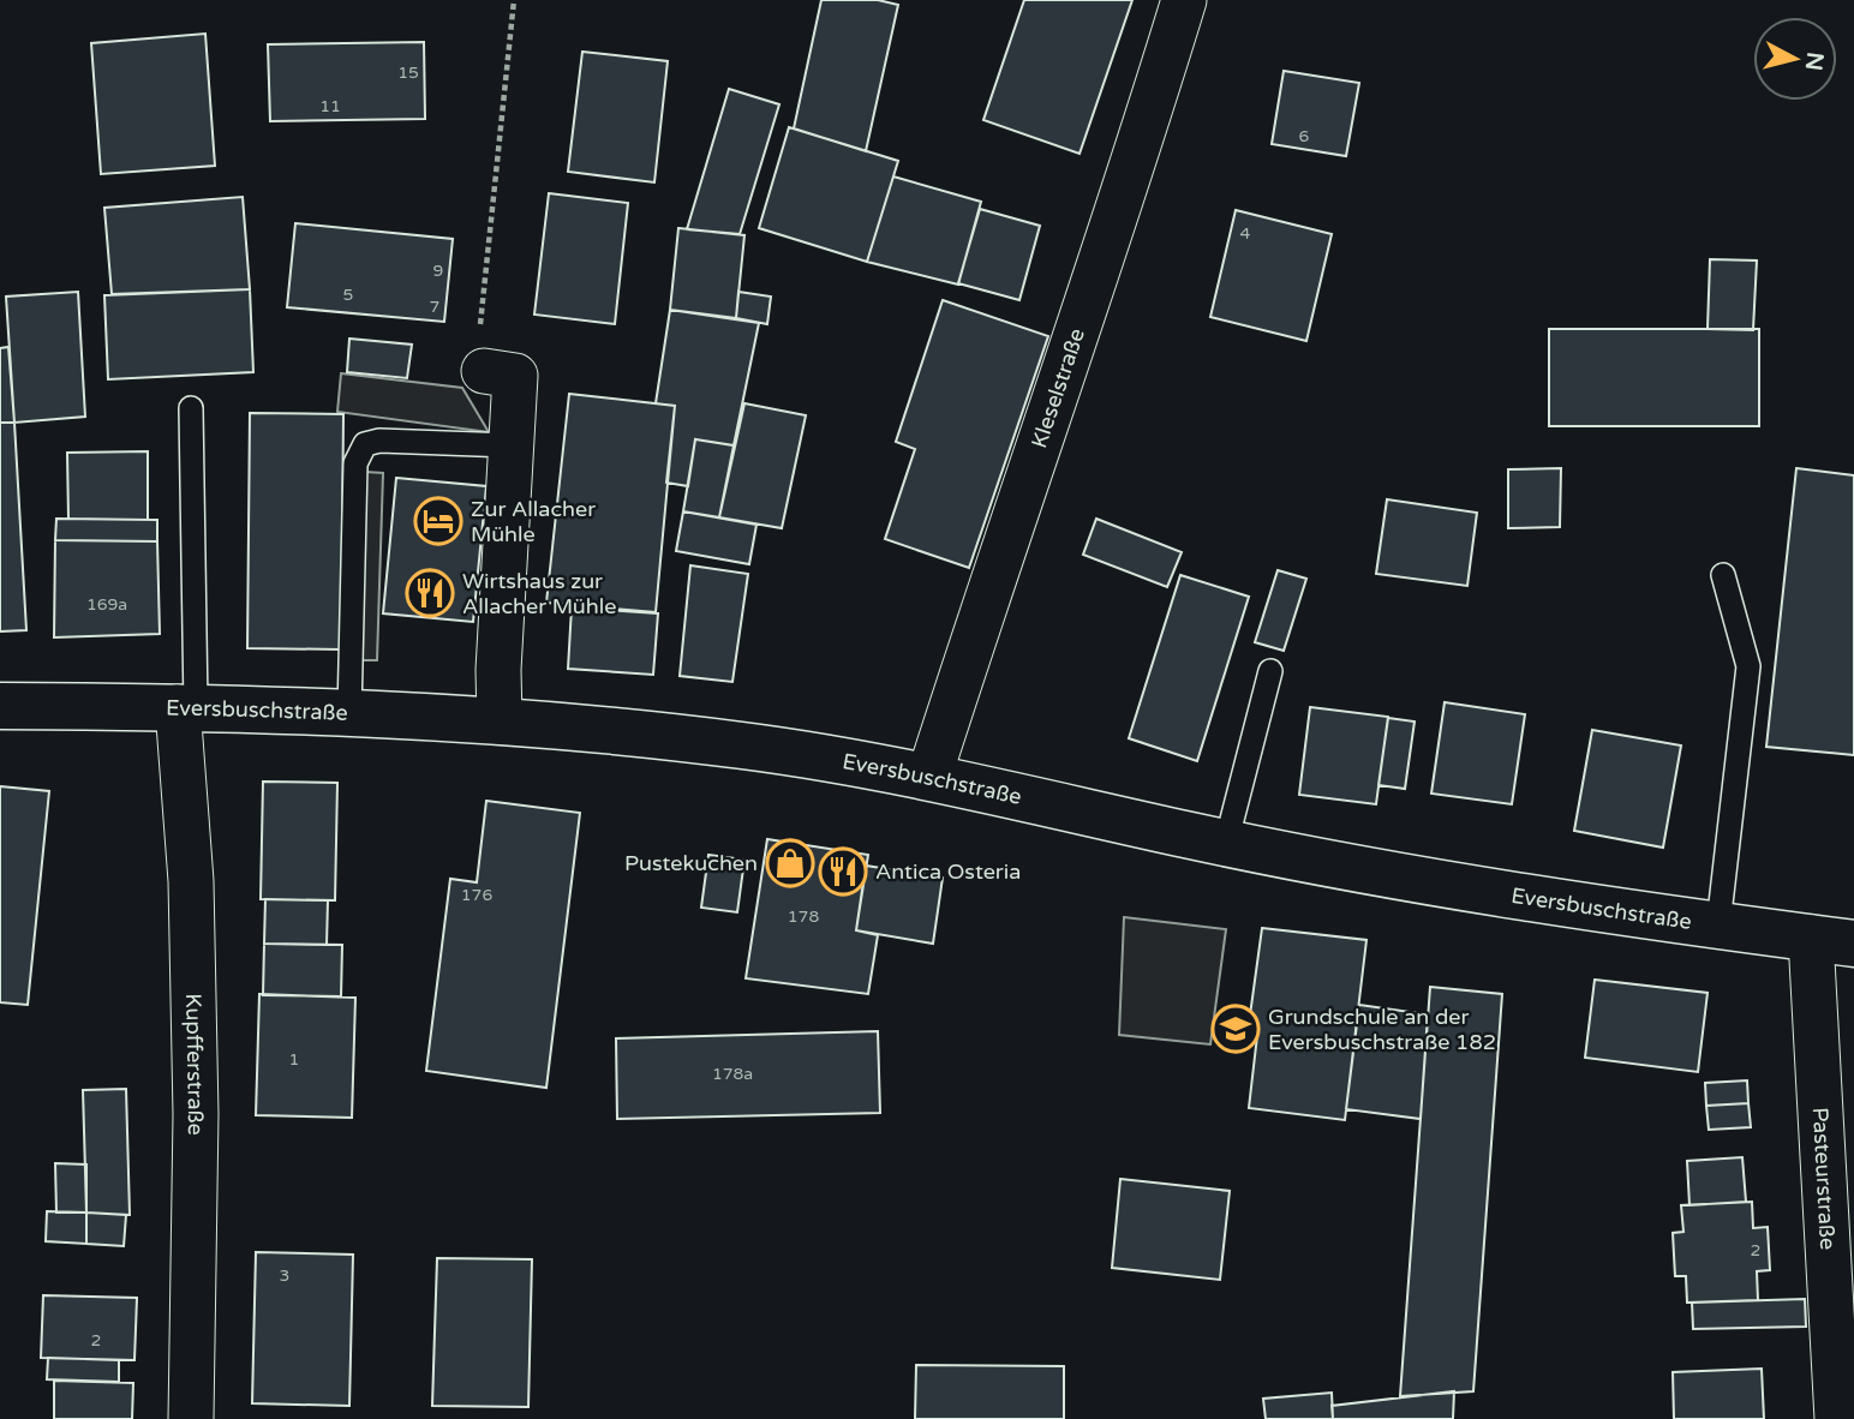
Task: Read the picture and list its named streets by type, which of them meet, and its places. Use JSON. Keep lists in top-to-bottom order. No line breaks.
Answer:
{"streets":{"main road":["Eversbuschstraße"],"street":["Kleselstraße","Kupfferstraße","Pasteurstraße"]},"crossings":[["Kleselstraße","Eversbuschstraße"],["Eversbuschstraße","Kupfferstraße"],["Eversbuschstraße","Pasteurstraße"]],"places":{"hotel":["Zur Allacher Mühle"],"restaurant":["Wirtshaus zur Allacher Mühle","Antica Osteria"],"shop":["Pustekuchen"],"school or university":["Grundschule an der Eversbuschstraße 182"]},"house_numbers":["15","11","6","4","9","5","7","169a","176","178","1","178a","2","3","2"],"north":"right"}
